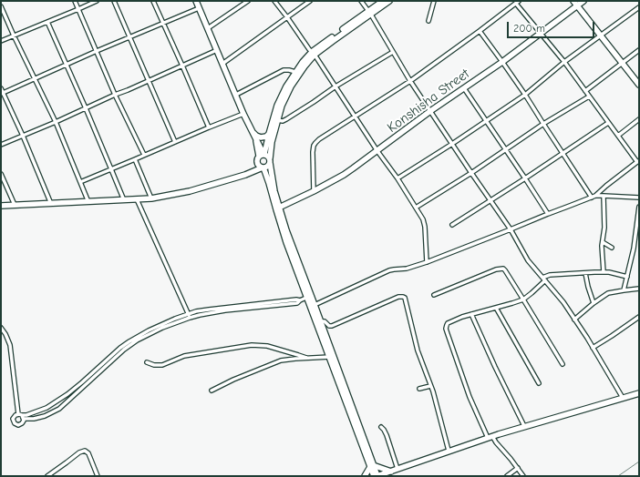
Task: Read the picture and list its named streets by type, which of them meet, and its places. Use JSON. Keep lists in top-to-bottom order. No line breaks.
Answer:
{"streets":{"street":["Konshisha Street"]},"scale_bar":"200 m"}
